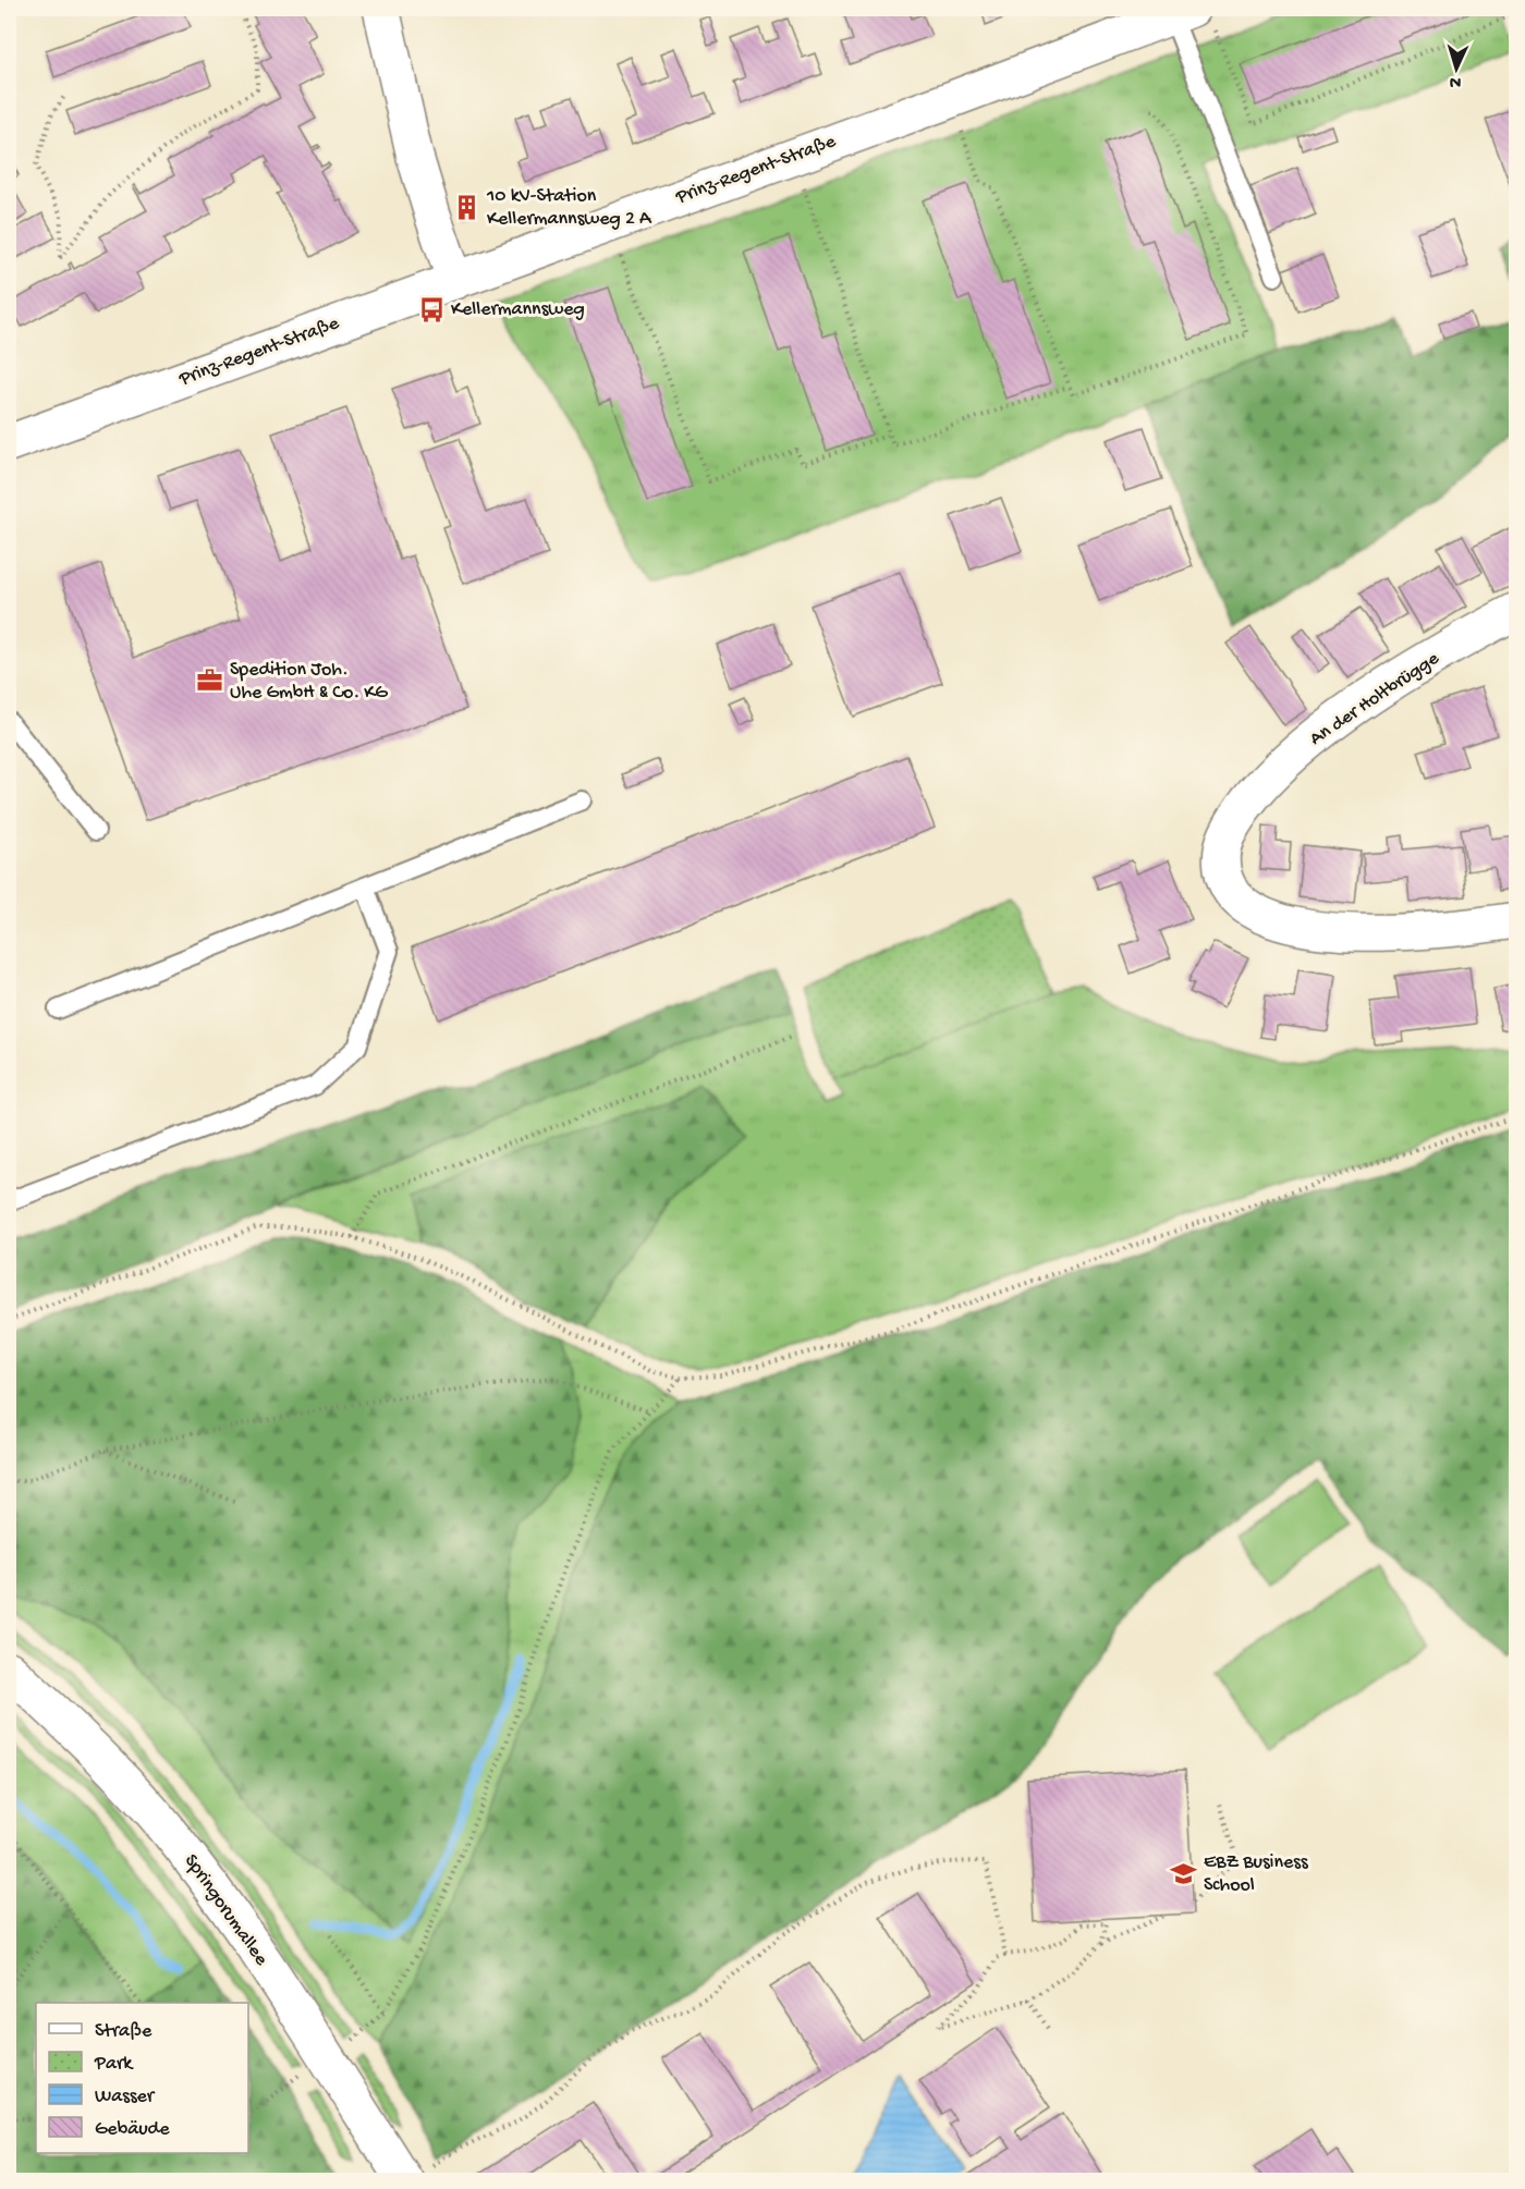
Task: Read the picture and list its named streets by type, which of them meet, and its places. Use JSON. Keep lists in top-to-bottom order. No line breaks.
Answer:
{"streets":{"street":["Prinz-Regent-Straße","An der Holtbrügge","Springorumallee"]},"places":{"building":["10 kV-Station Kellermannsweg 2 A"],"bus stop":["Kellermannsweg"],"office":["Spedition Joh. Uhe GmbH & Co. KG"],"school or university":["EBZ Business School"]},"legend":["Straße","Park","Wasser","Gebäude"],"north":"bottom"}
